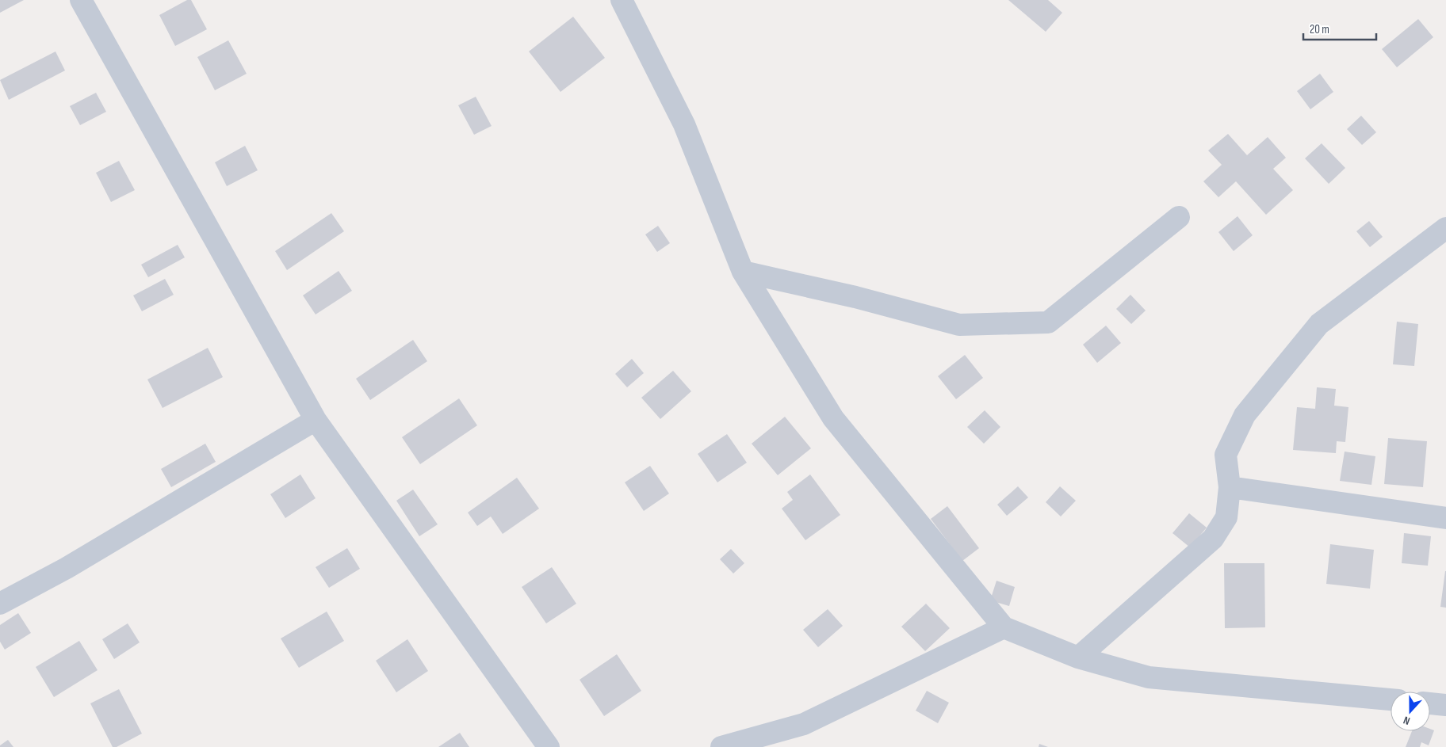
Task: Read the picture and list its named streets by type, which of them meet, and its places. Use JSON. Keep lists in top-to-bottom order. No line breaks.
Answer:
{"scale_bar":"20 m","north":"bottom"}
